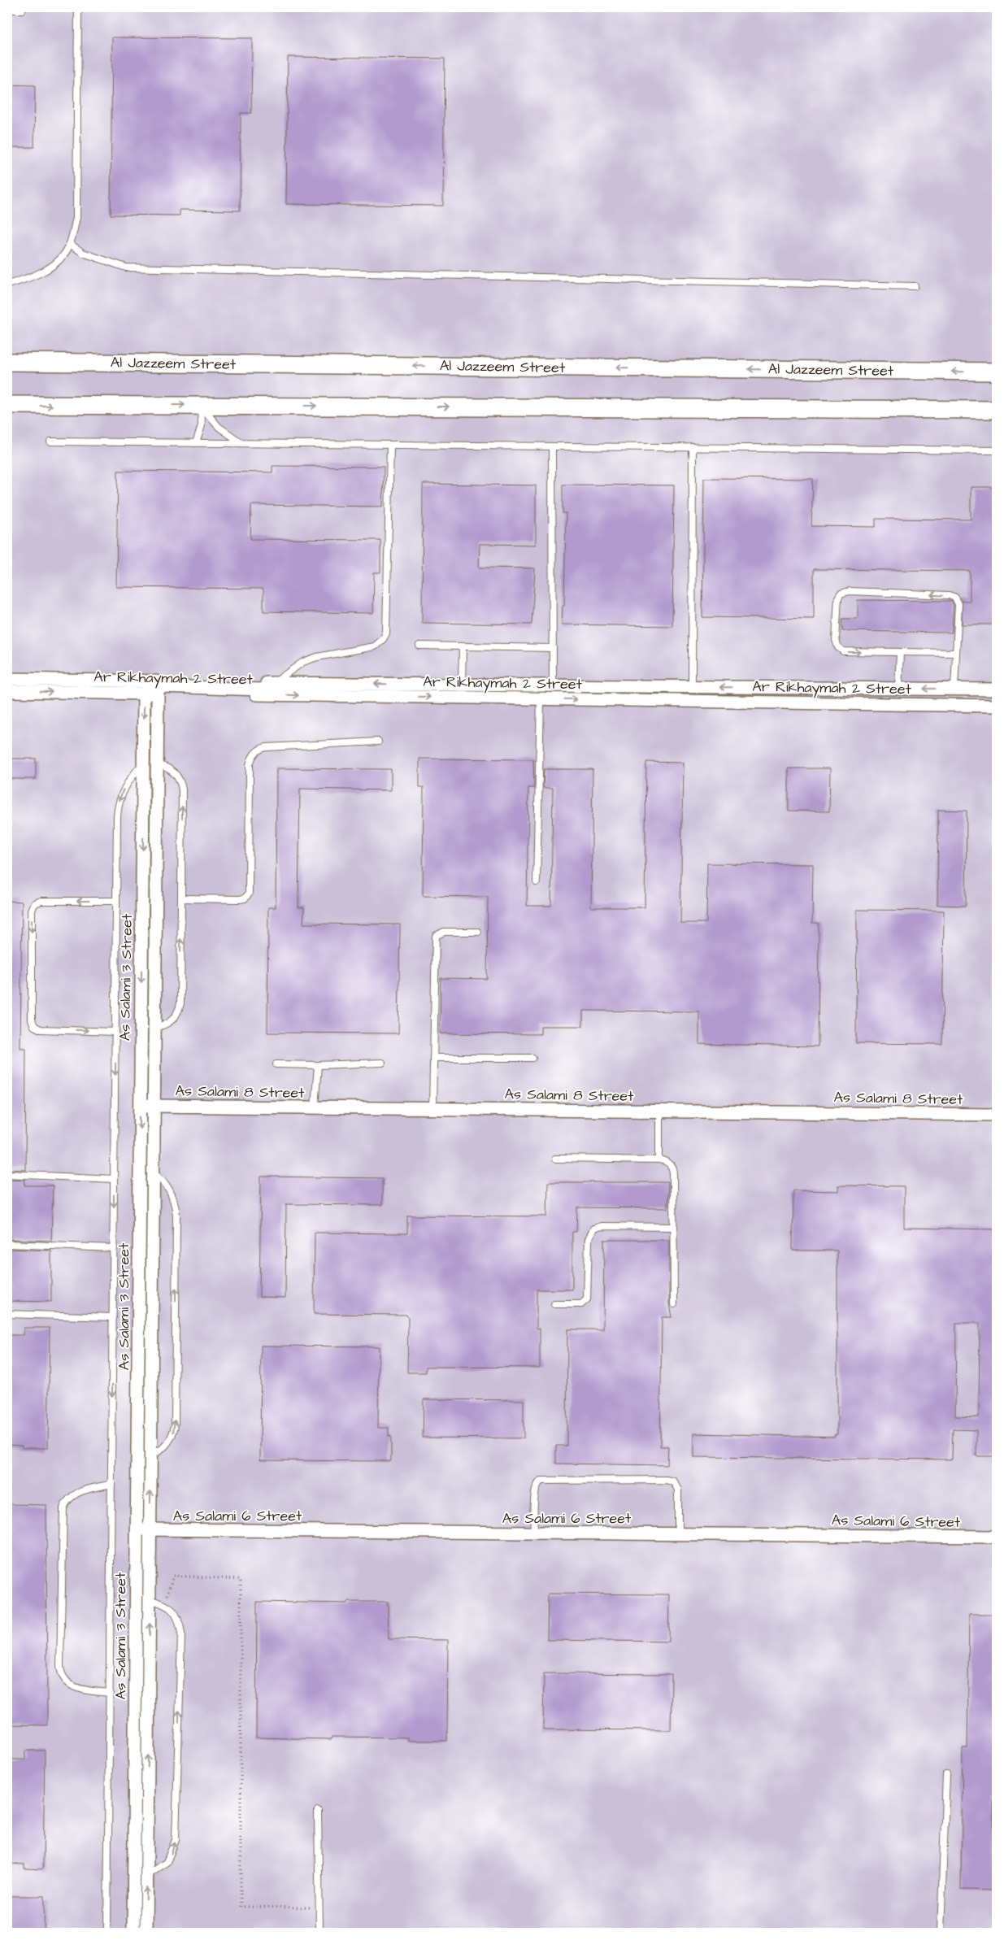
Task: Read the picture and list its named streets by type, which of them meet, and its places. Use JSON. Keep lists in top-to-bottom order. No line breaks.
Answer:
{"streets":{"street":["Al Jazzeem Street","Ar Rikhaymah 2 Street","As Salami 3 Street","As Salami 8 Street","As Salami 6 Street"]},"crossings":[["Ar Rikhaymah 2 Street","As Salami 3 Street"],["As Salami 3 Street","As Salami 8 Street"],["As Salami 3 Street","As Salami 6 Street"]]}
